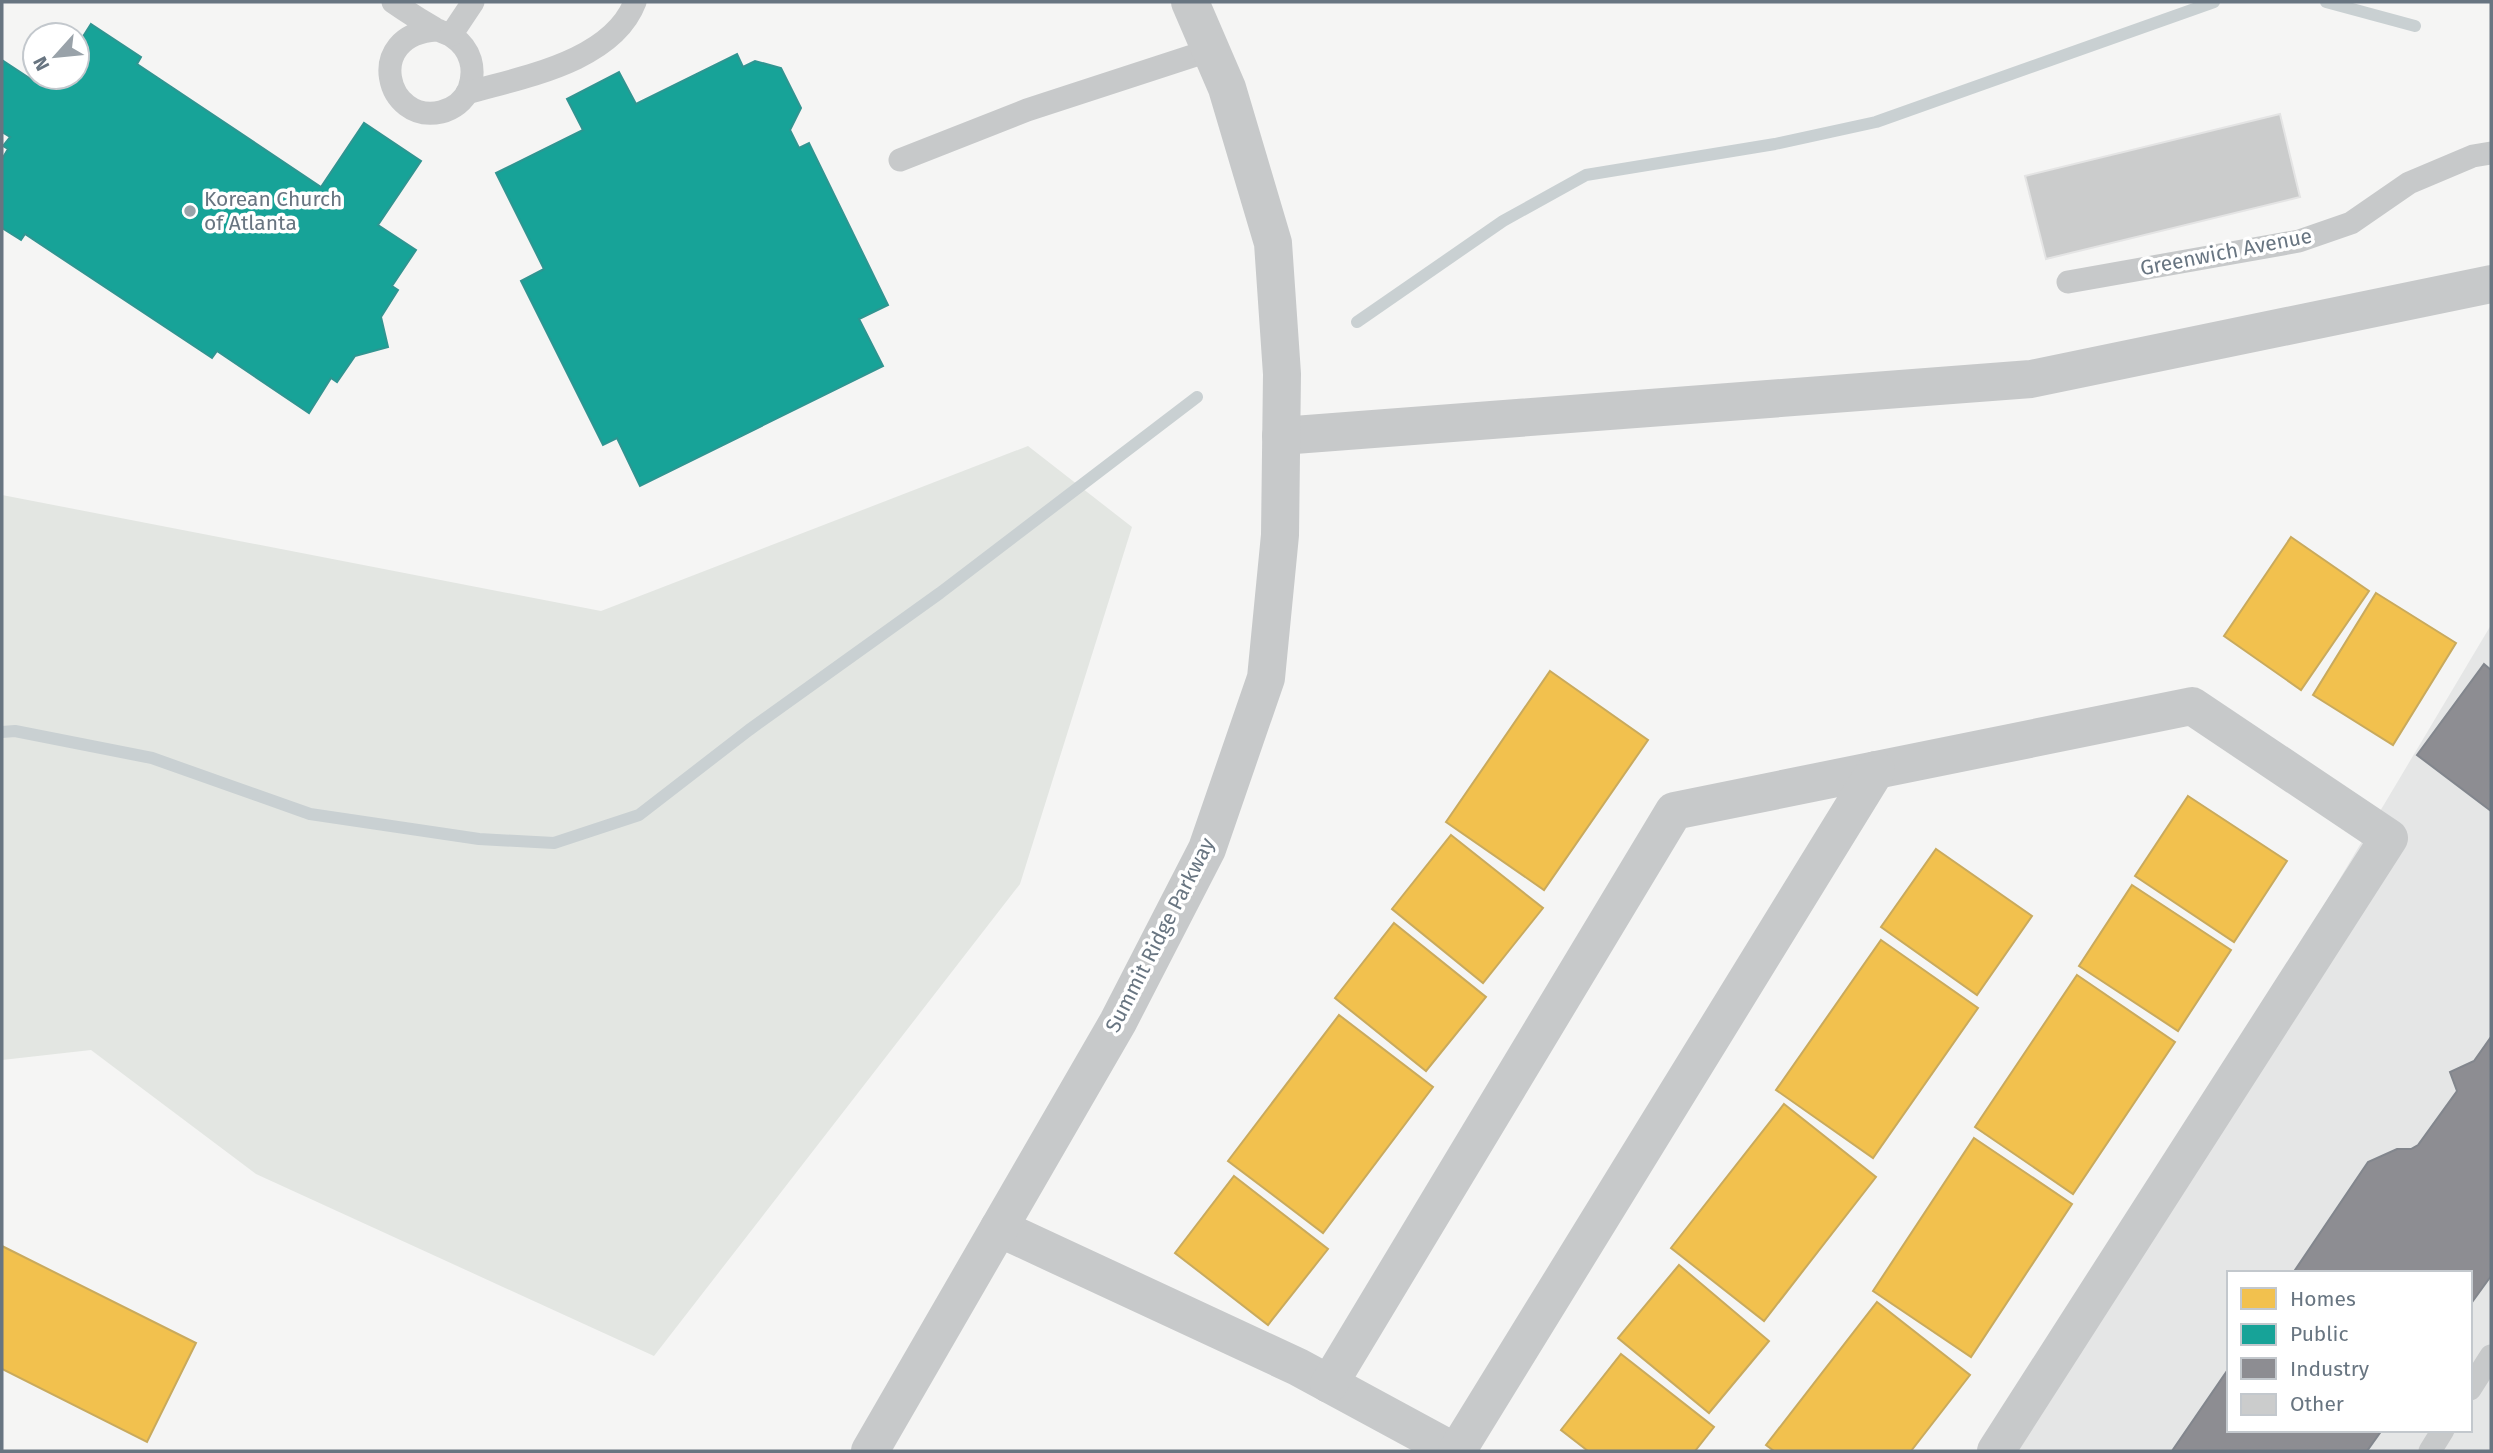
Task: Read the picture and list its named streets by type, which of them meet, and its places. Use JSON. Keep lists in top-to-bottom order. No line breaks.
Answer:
{"streets":{"street":["Summit Ridge Parkway"],"lane":["Greenwich Avenue"]},"places":["Korean Church of Atlanta"],"legend":["Homes","Public","Industry","Other"],"north":"bottom left"}
